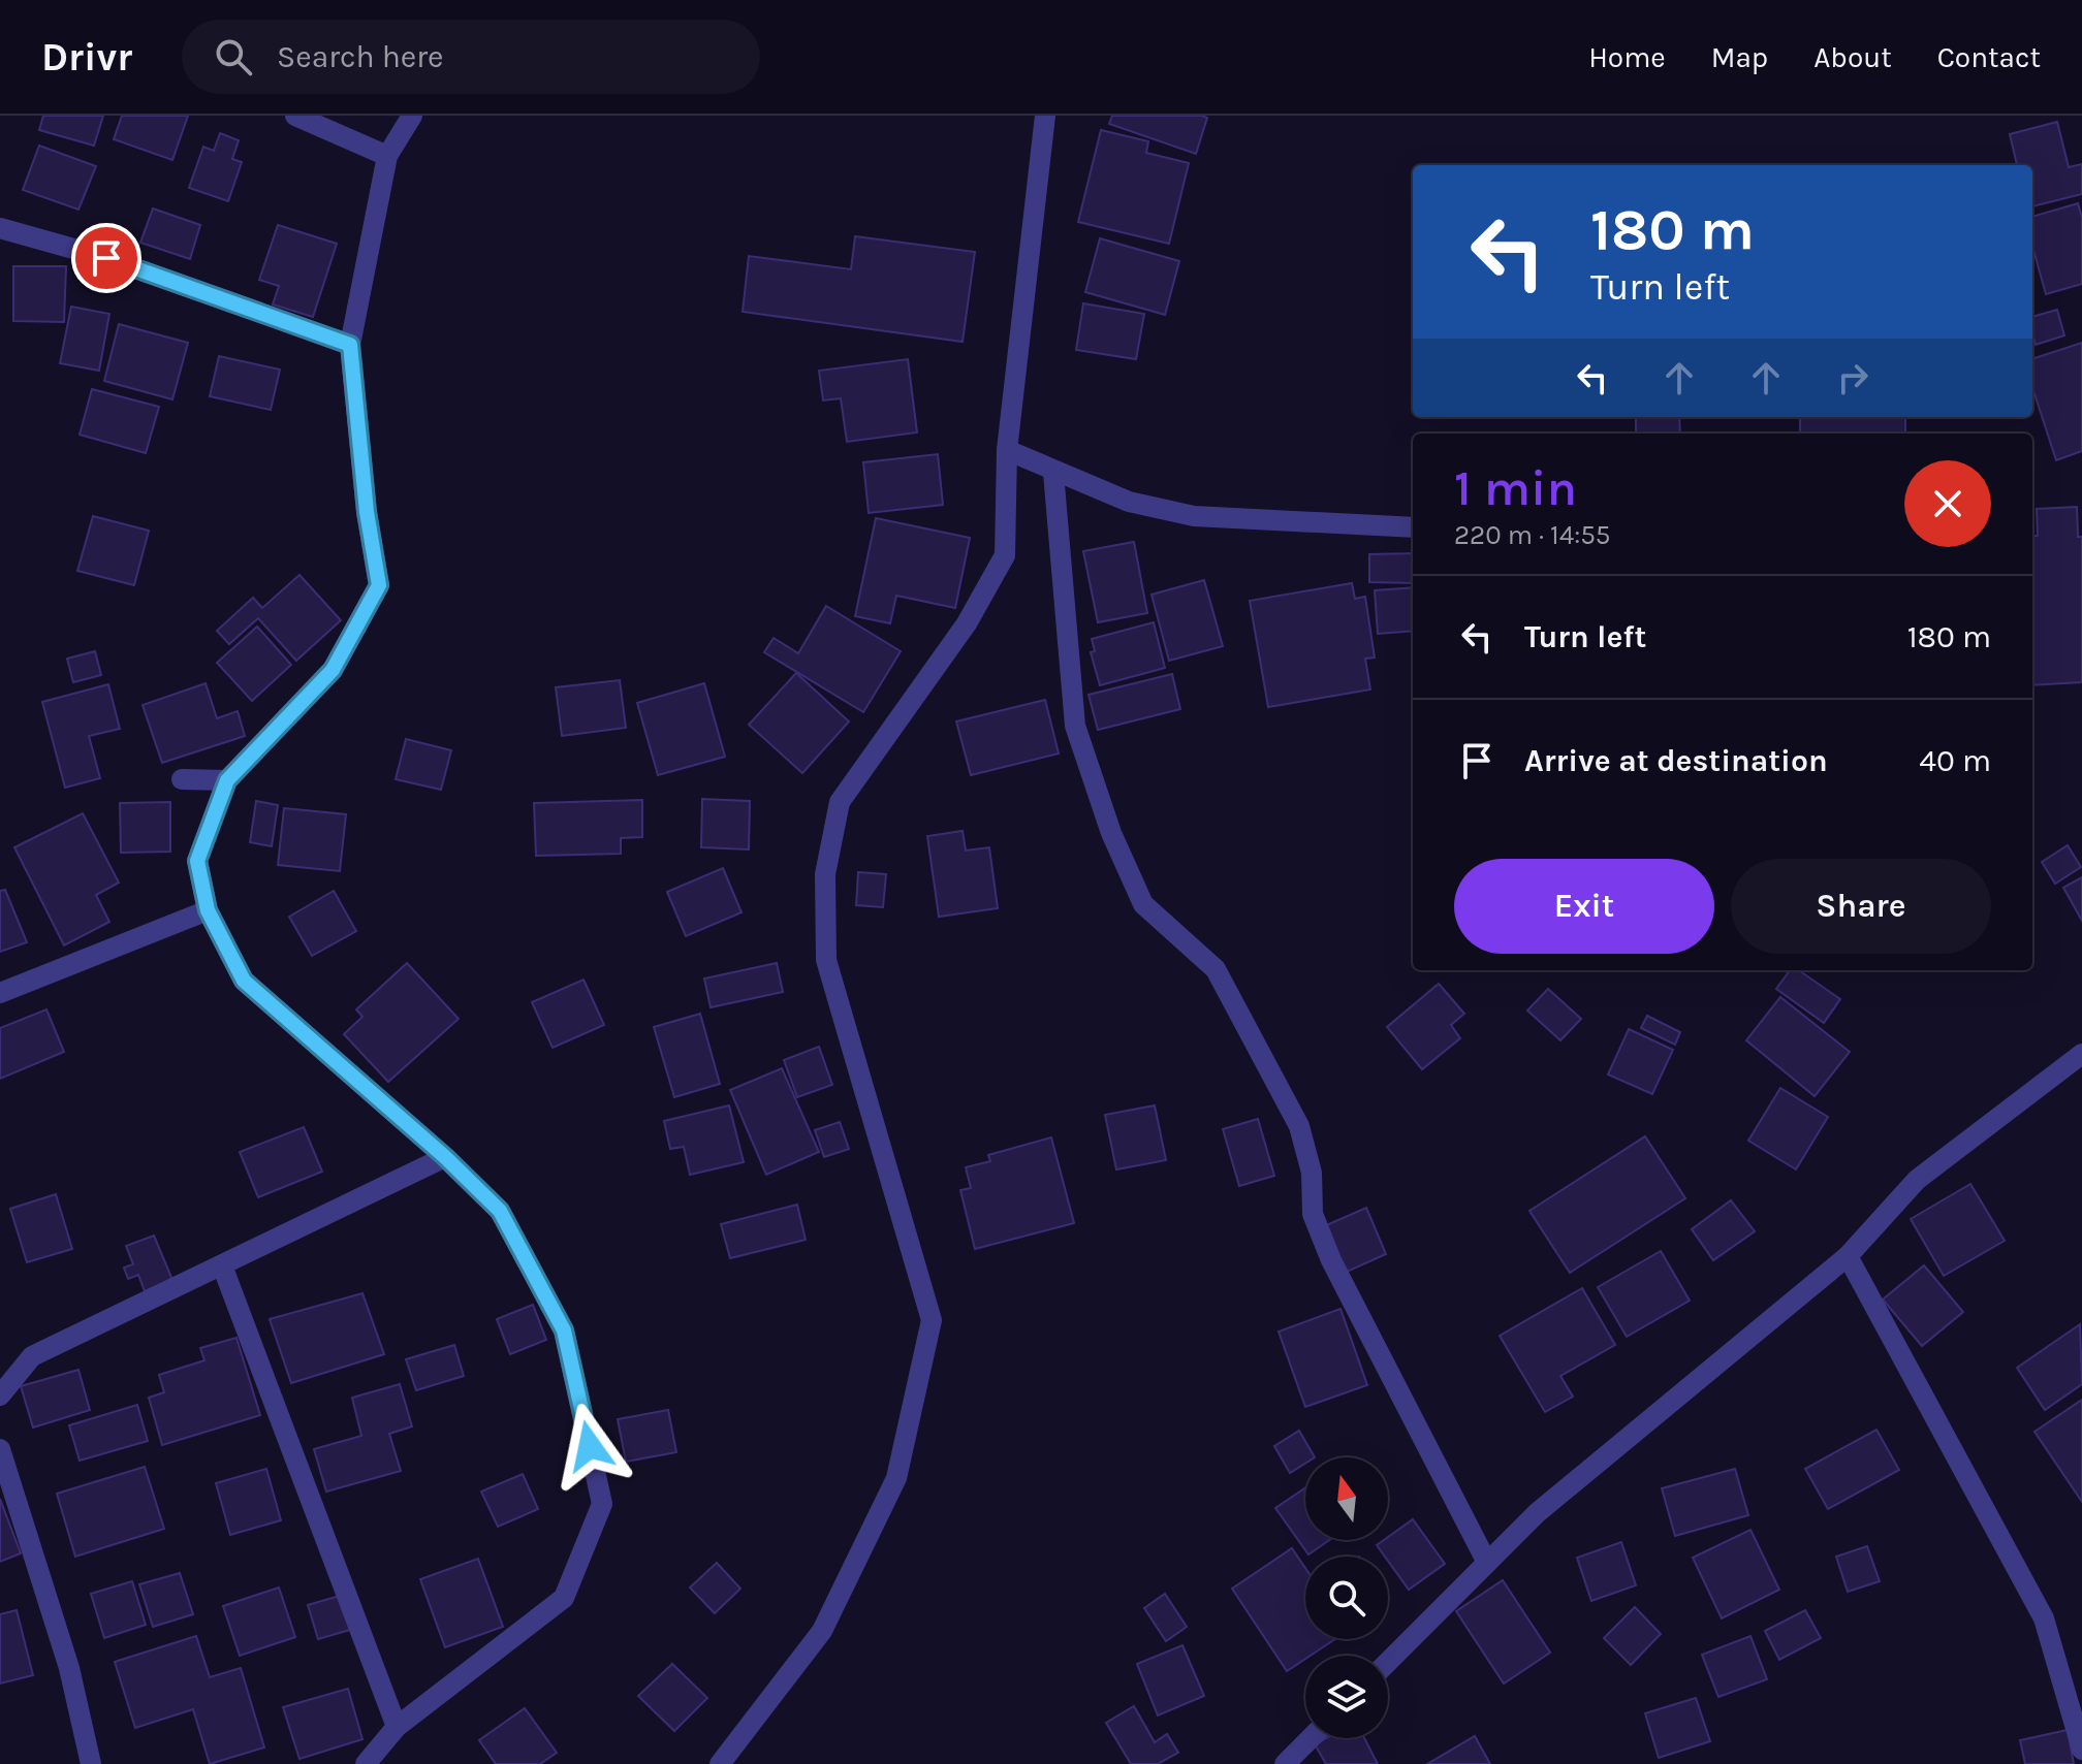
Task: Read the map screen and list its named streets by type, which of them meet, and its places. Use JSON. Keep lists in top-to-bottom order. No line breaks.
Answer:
{"north":"top","page":{"header":"Drivr","search":"Search here","nav":["Home","Map","About","Contact"],"turn":["180 m","Turn left"],"heading":["1 min","220 m · 14:55"],"list":[{"name":"Turn left","value":"180 m"},{"name":"Arrive at destination","value":"40 m"}],"buttons":["Exit","Share"]}}
